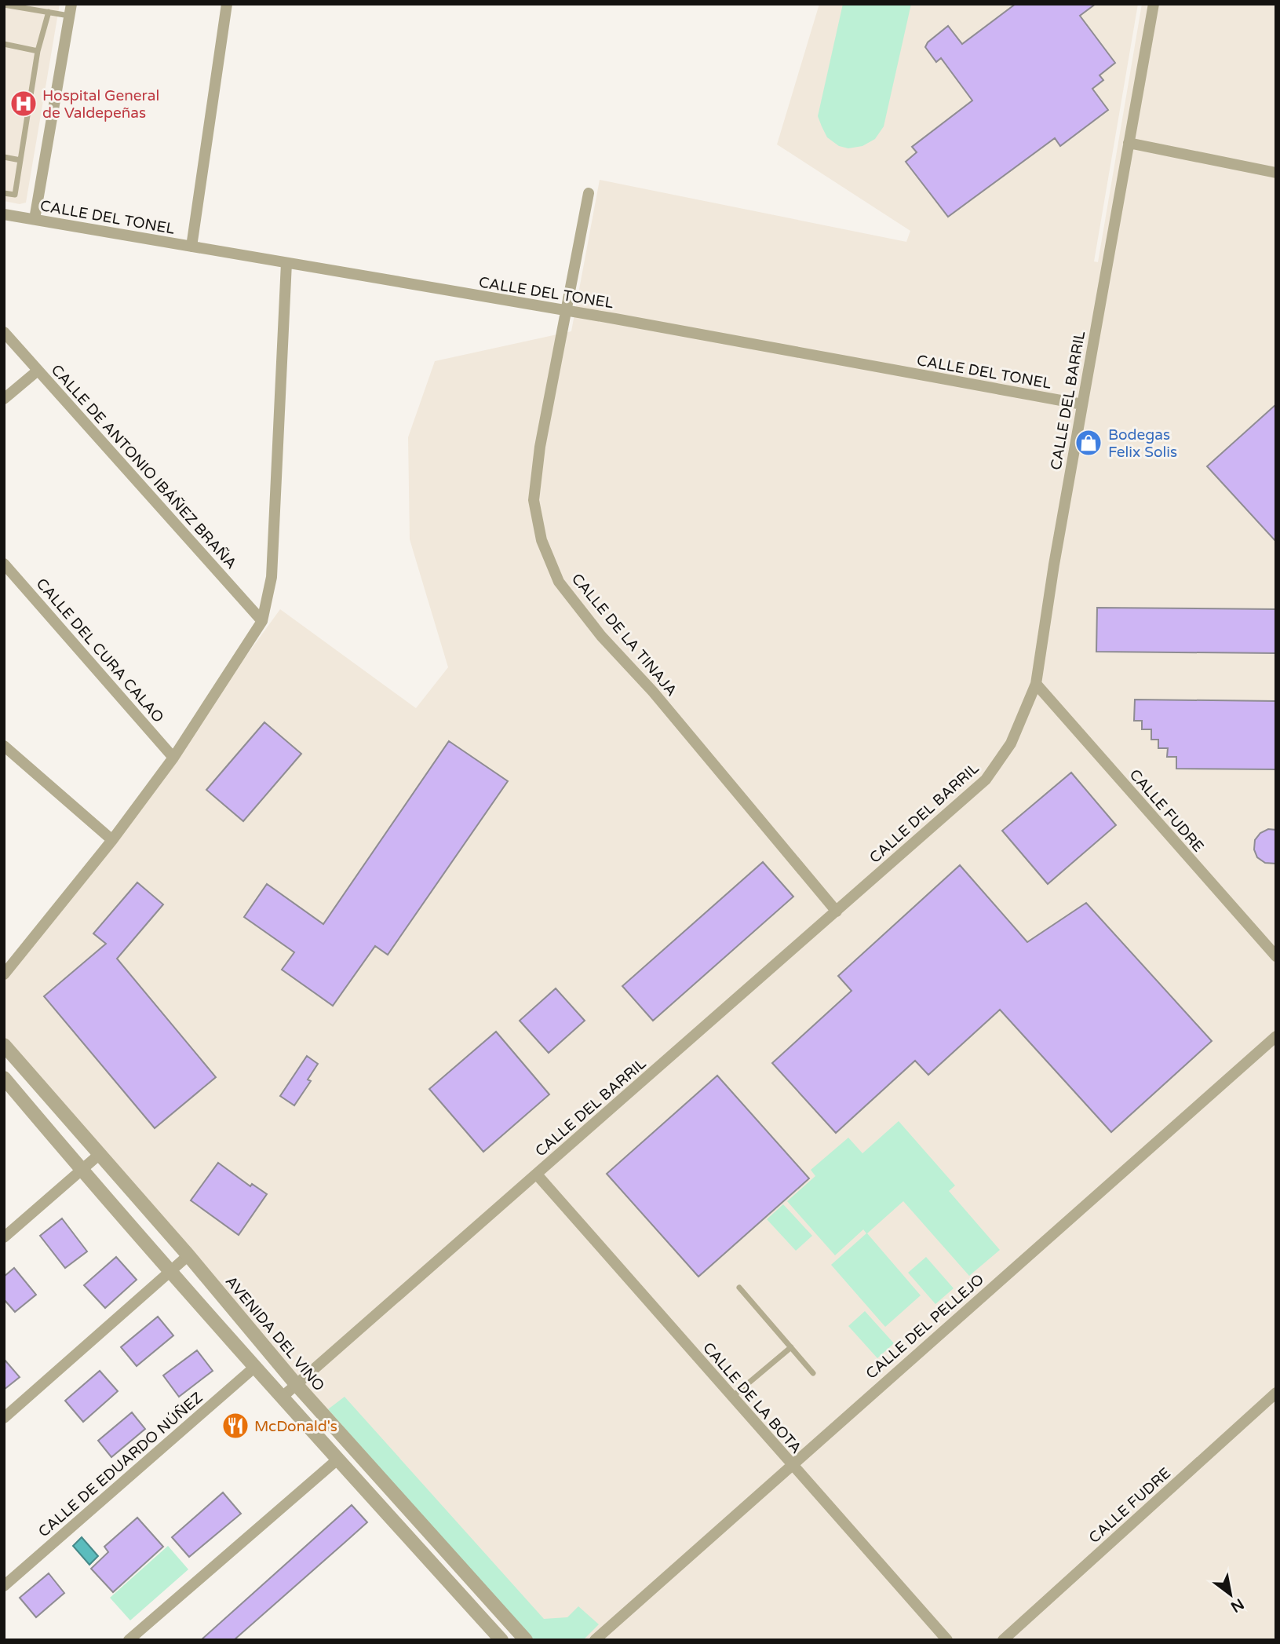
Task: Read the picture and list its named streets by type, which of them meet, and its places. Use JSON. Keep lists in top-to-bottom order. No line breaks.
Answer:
{"streets":{"street":["CALLE DEL TONEL","CALLE DEL BARRIL","CALLE DE ANTONIO IBÁÑEZ BRAÑA","CALLE DE LA TINAJA","CALLE DEL CURA CALAO","CALLE FUDRE","CALLE DEL PELLEJO","AVENIDA DEL VINO","CALLE DE LA BOTA","CALLE DE EDUARDO NÚÑEZ"]},"crossings":[["CALLE DEL TONEL","CALLE DEL BARRIL"],["CALLE DEL TONEL","CALLE DE LA TINAJA"],["CALLE DEL BARRIL","CALLE DE LA TINAJA"],["CALLE DEL BARRIL","CALLE FUDRE"],["CALLE DEL BARRIL","AVENIDA DEL VINO"],["CALLE DEL BARRIL","CALLE DE LA BOTA"],["CALLE DEL PELLEJO","CALLE DE LA BOTA"]],"places":{"hospital":["Hospital General de Valdepeñas"],"shop":["Bodegas Felix Solis"],"restaurant":["McDonald's"]},"north":"bottom right"}
